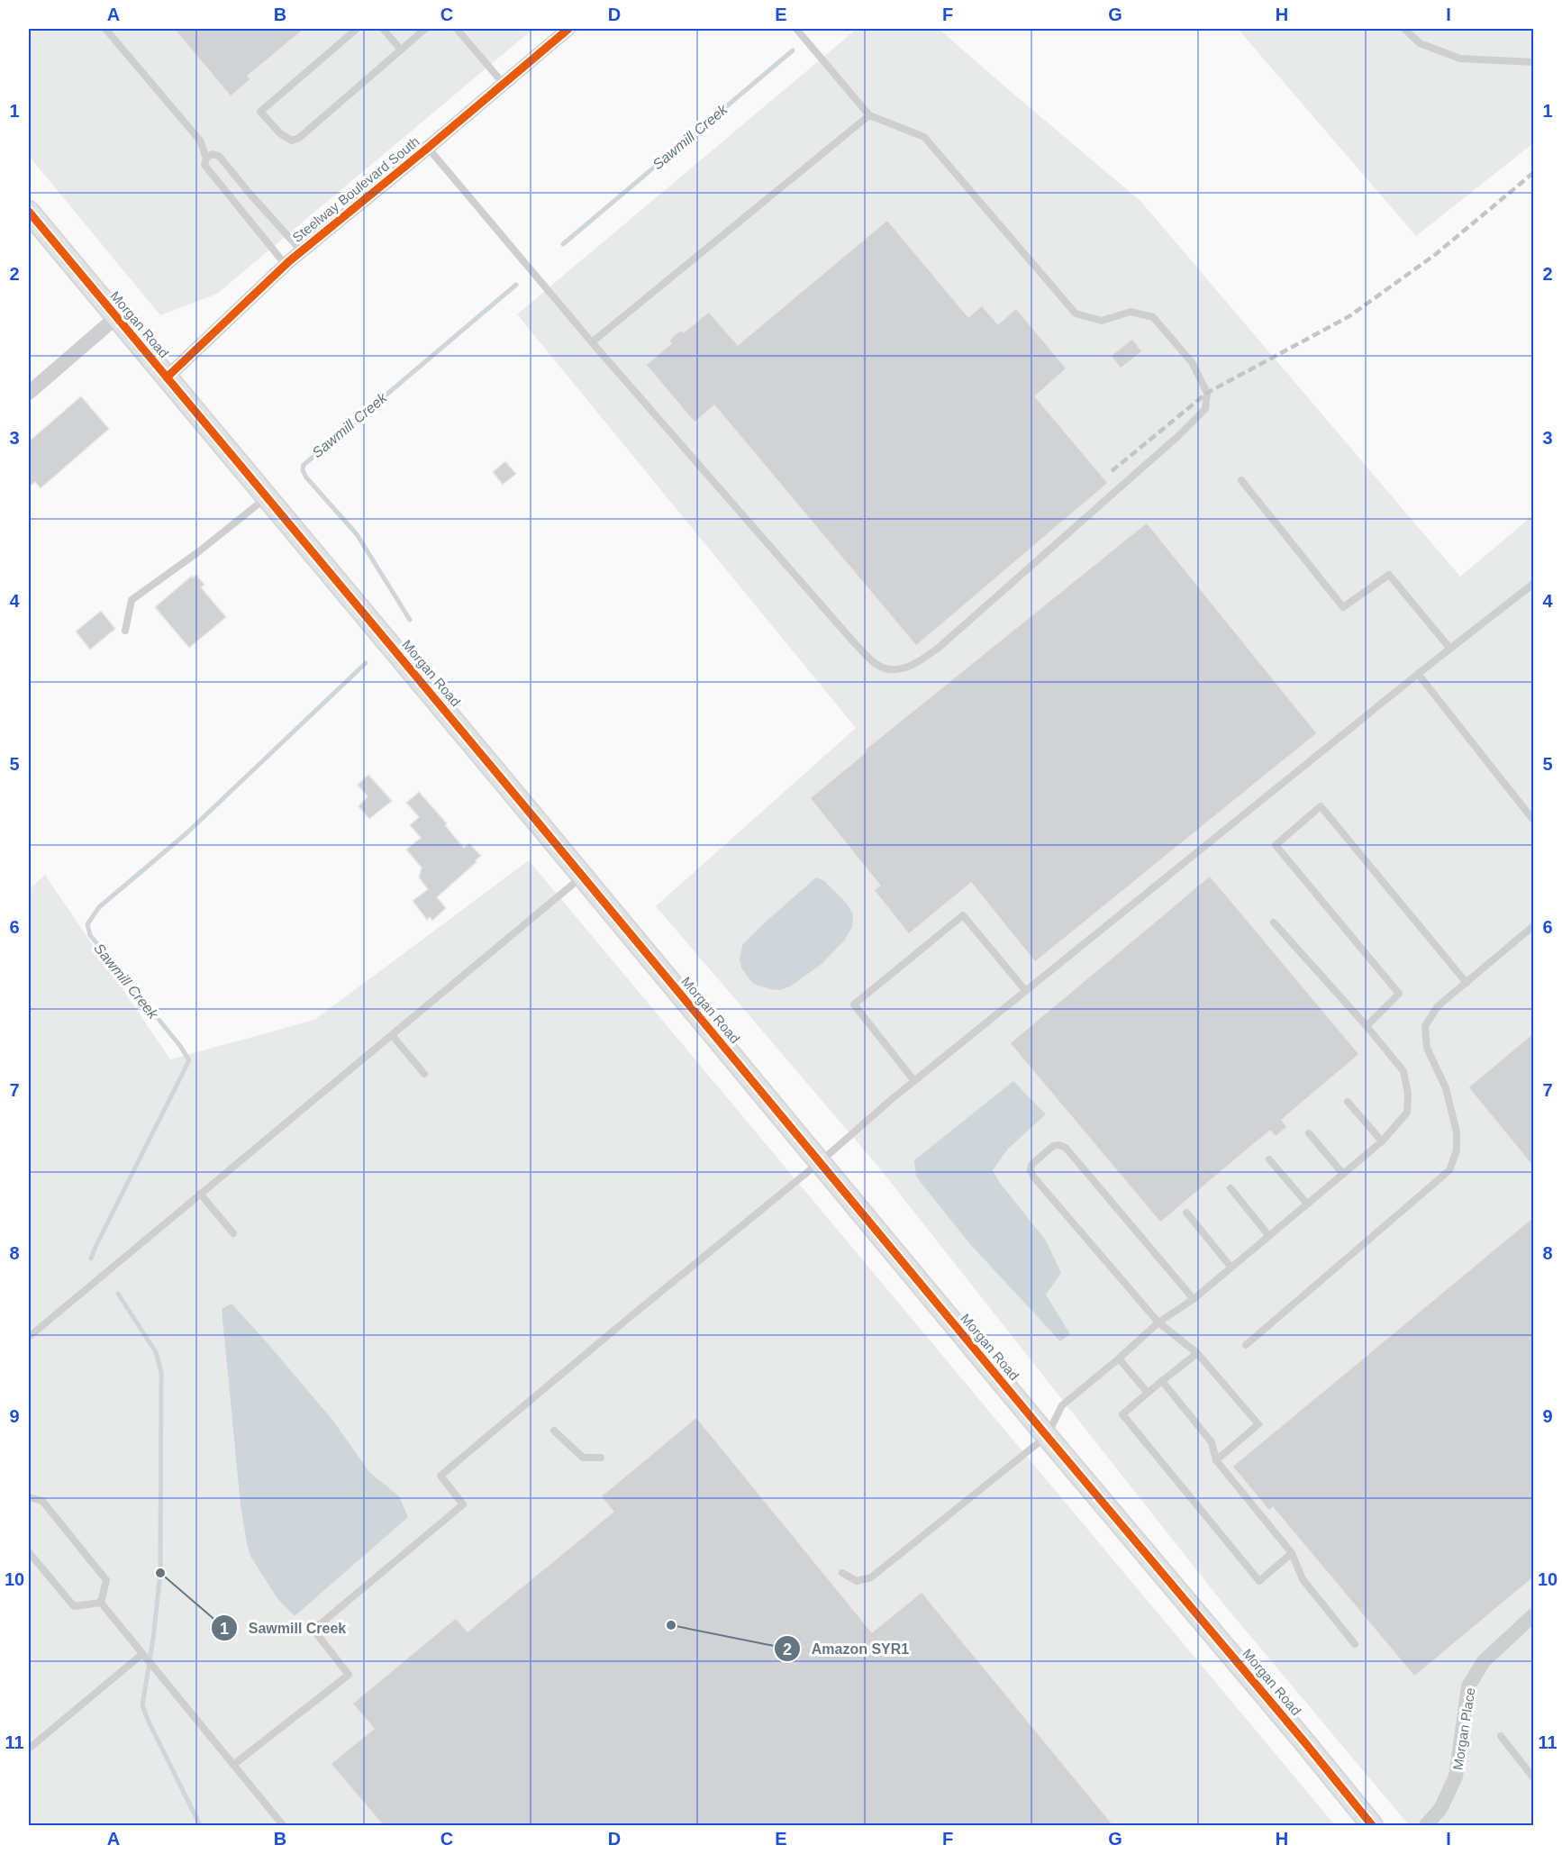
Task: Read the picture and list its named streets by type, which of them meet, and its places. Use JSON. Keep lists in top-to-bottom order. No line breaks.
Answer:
{"streets":{"street":["Steelway Boulevard South","Morgan Road","Morgan Place"]},"crossings":[["Steelway Boulevard South","Morgan Road"]],"water":["Sawmill Creek"],"places":["Sawmill Creek","Amazon SYR1"],"grid":{"columns":["A","B","C","D","E","F","G","H","I"],"rows":["1","2","3","4","5","6","7","8","9","10","11"]}}
